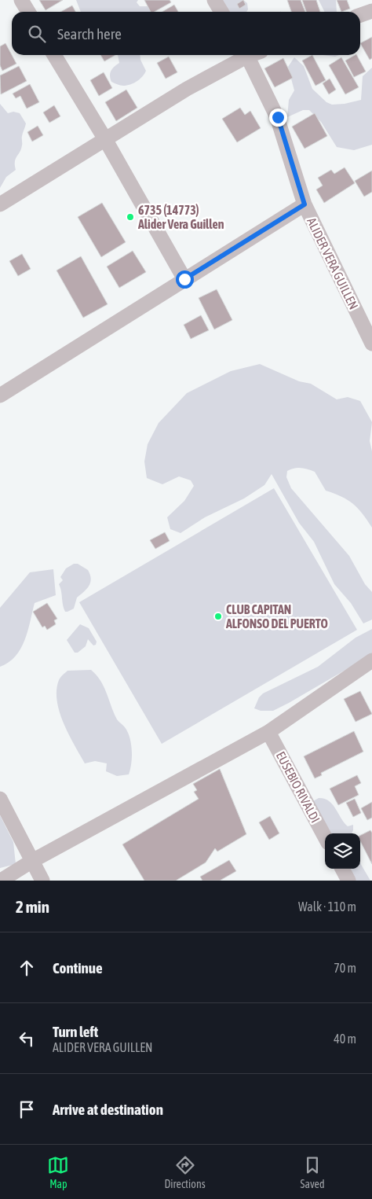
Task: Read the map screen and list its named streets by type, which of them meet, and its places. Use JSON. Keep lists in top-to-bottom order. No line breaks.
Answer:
{"streets":{"street":["ALIDER VERA GUILLEN","EUSEBIO RIVALDI"]},"places":["6735 (14773) Alider Vera Guillen","CLUB CAPITAN ALFONSO DEL PUERTO"],"page":{"search":"Search here","heading":["2 min","Walk · 110 m"],"list":[["Continue","70 m"],["Turn left","ALIDER VERA GUILLEN","40 m"],"Arrive at destination"],"nav":["Map","Directions","Saved"]}}
